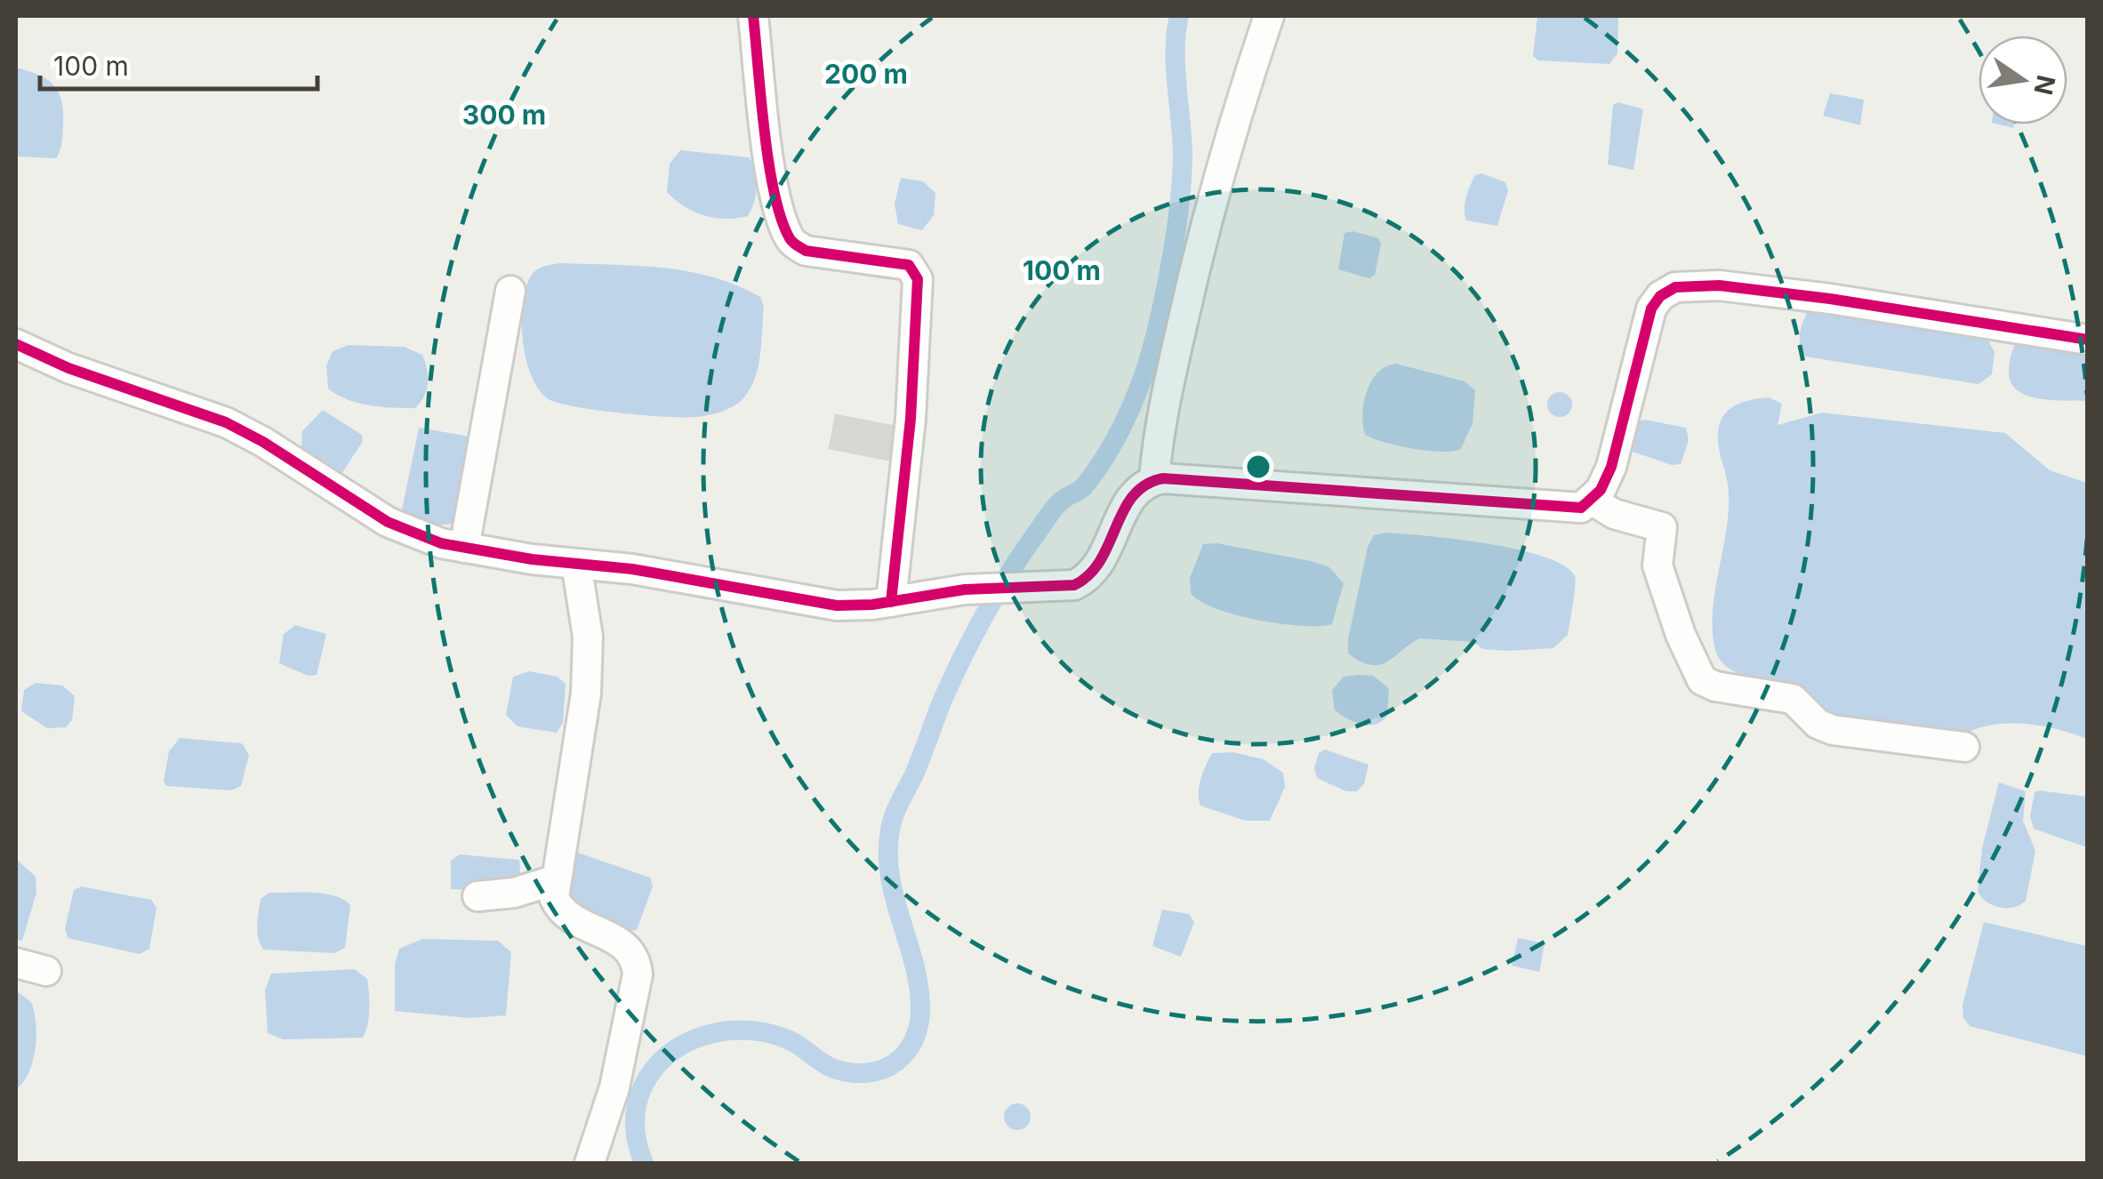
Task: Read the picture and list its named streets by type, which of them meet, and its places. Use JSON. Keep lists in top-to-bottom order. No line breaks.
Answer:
{"scale_bar":"100 m","north":"right","rings":["200 m","300 m","100 m"]}
